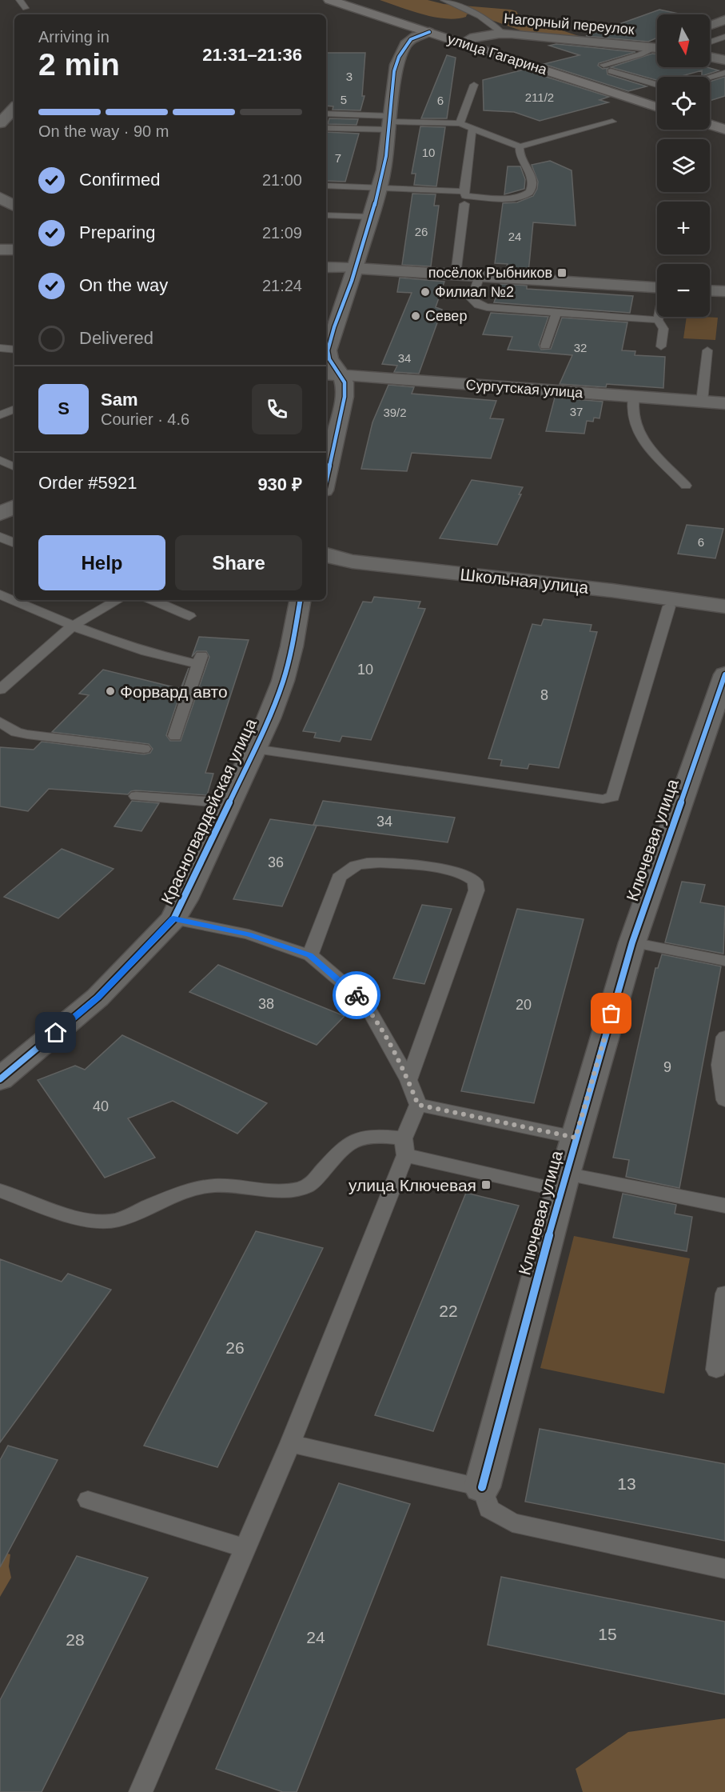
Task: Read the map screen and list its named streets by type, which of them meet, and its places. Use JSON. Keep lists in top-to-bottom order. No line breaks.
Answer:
{"streets":{"main road":["улица Гагарина"],"street":["Нагорный переулок","Сургутская улица","Школьная улица","Красногвардейская улица","Ключевая улица"]},"crossings":[["Нагорный переулок","улица Гагарина"]],"places":{"transit":["посёлок Рыбников","улица Ключевая"],"other":["Филиал №2","Север","Форвард авто"]},"house_numbers":["3","211/2","5","6","10","7","26","24","32","34","37","39/2","6","10","8","34","36","38","20","9","40","22","26","13","15","24","28"],"north":"bottom","page":{"map_buttons":["+","−"],"heading":["2 min","Arriving in","21:31–21:36"],"panel":["Sam","Courier · 4.6","Order #5921","930 ₽"],"bar":"On the way · 90 m","list":[["Confirmed","21:00"],["Preparing","21:09"],["On the way","21:24"],"Delivered"],"round":"S","buttons":["Help","Share"]}}
